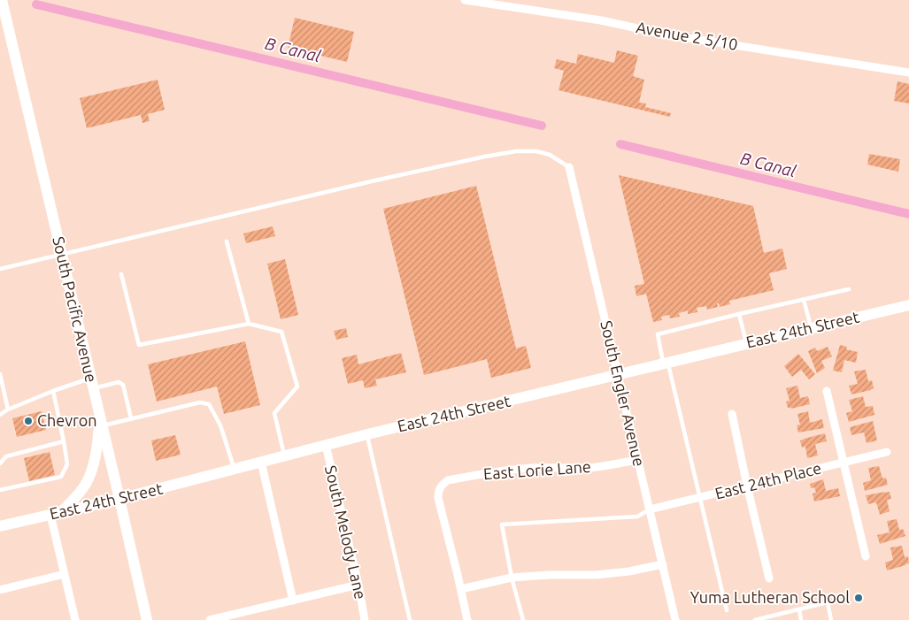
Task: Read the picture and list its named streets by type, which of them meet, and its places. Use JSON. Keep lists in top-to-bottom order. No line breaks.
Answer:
{"streets":{"main road":["South Pacific Avenue","East 24th Street"],"street":["Avenue 2 5/10","South Engler Avenue","East Lorie Lane","East 24th Place","South Melody Lane"]},"crossings":[["South Pacific Avenue","East 24th Street"],["East 24th Street","South Engler Avenue"],["East 24th Street","South Melody Lane"],["South Engler Avenue","East Lorie Lane"],["South Engler Avenue","East 24th Place"]],"water":["B Canal"],"places":["Chevron","Yuma Lutheran School"]}
